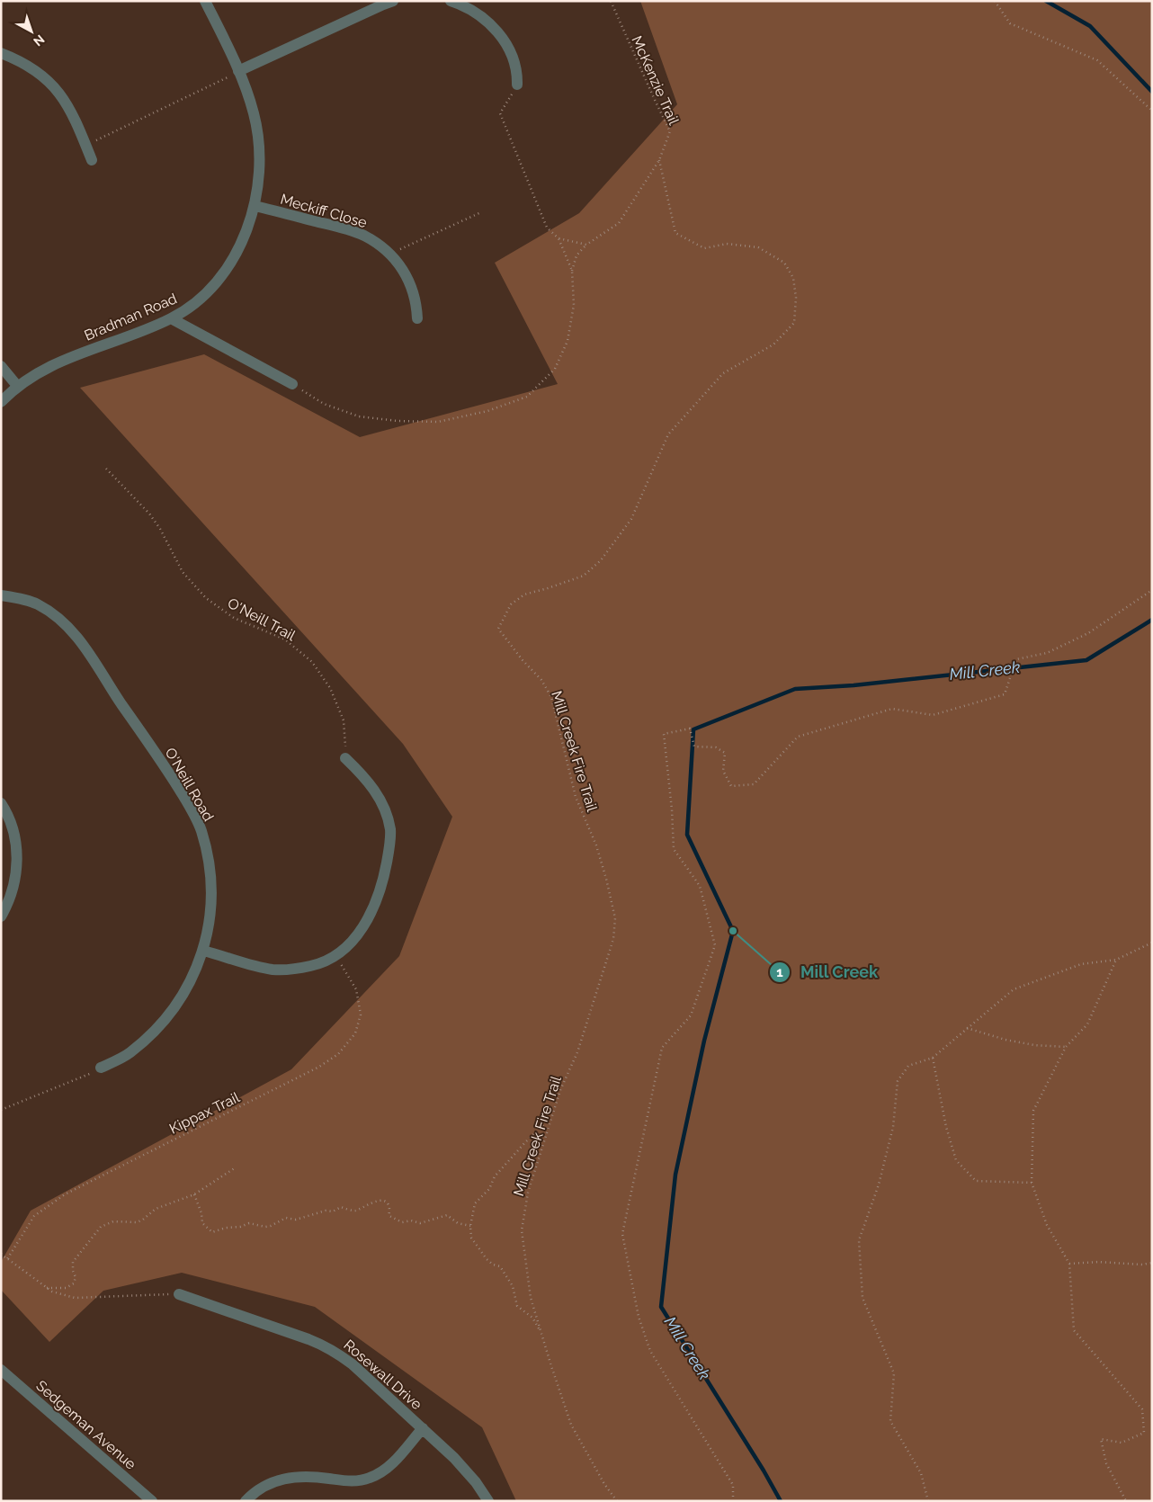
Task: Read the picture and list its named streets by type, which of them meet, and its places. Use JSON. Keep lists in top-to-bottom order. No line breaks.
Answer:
{"streets":{"street":["Meckiff Close","Bradman Road","O'Neill Road","Rosewall Drive","Sedgeman Avenue"],"path":["McKenzie Trail","O'Neill Trail","Mill Creek Fire Trail","Kippax Trail"]},"crossings":[["McKenzie Trail","Mill Creek Fire Trail"],["Meckiff Close","Bradman Road"]],"water":["Mill Creek"],"places":["Mill Creek"],"north":"bottom right"}
